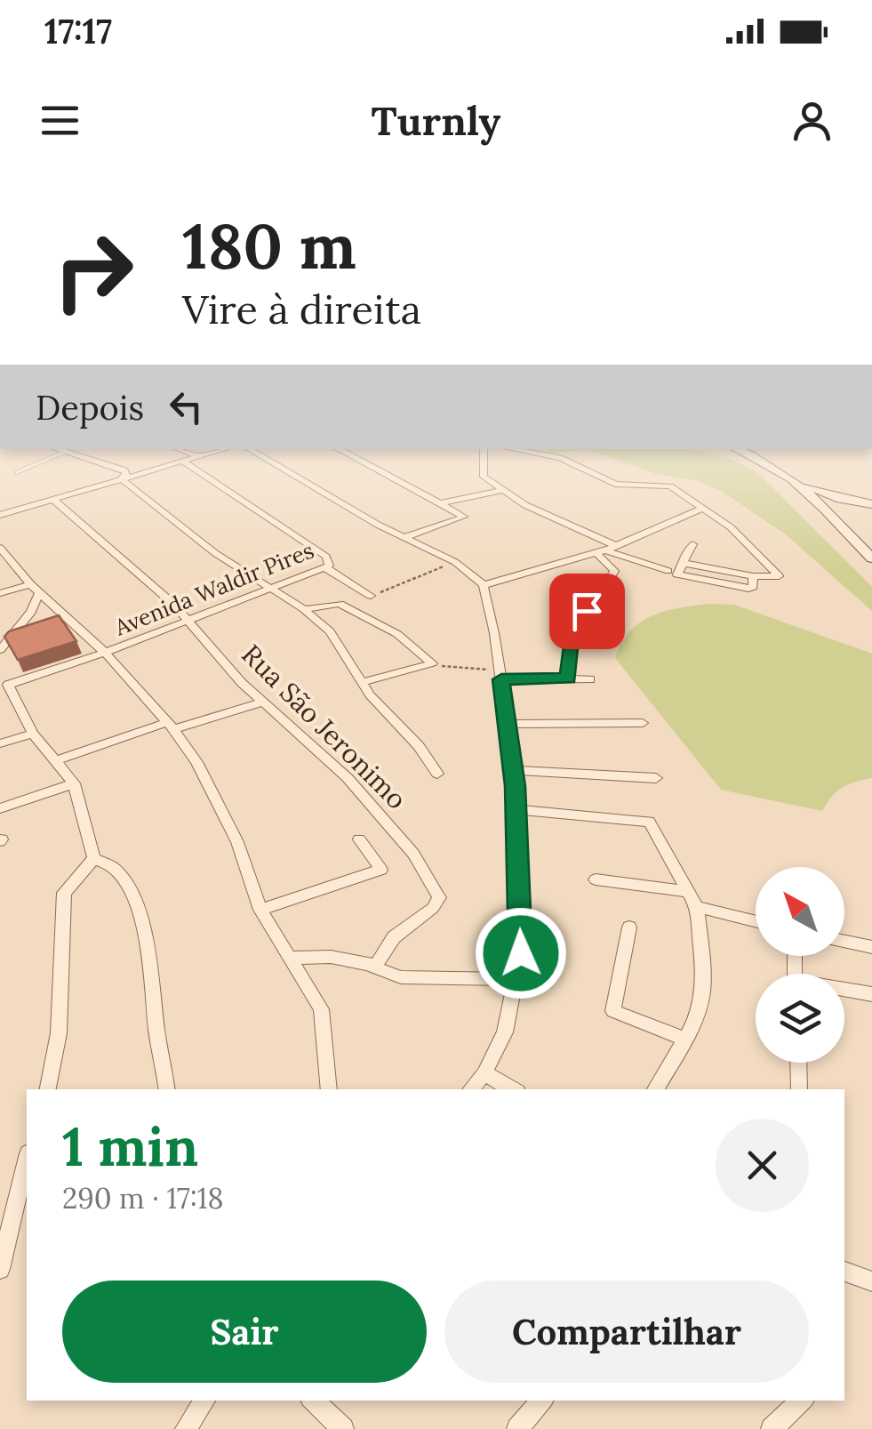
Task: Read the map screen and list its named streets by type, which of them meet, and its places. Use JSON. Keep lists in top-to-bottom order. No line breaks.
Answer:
{"streets":{"street":["Avenida Waldir Pires","Rua São Jeronimo"]},"crossings":[["Avenida Waldir Pires","Rua São Jeronimo"]],"north":"top left","page":{"status":"17:17","header":"Turnly","turn":["180 m","Vire à direita"],"then":"Depois","heading":["1 min","290 m · 17:18"],"buttons":["Sair","Compartilhar"]}}
